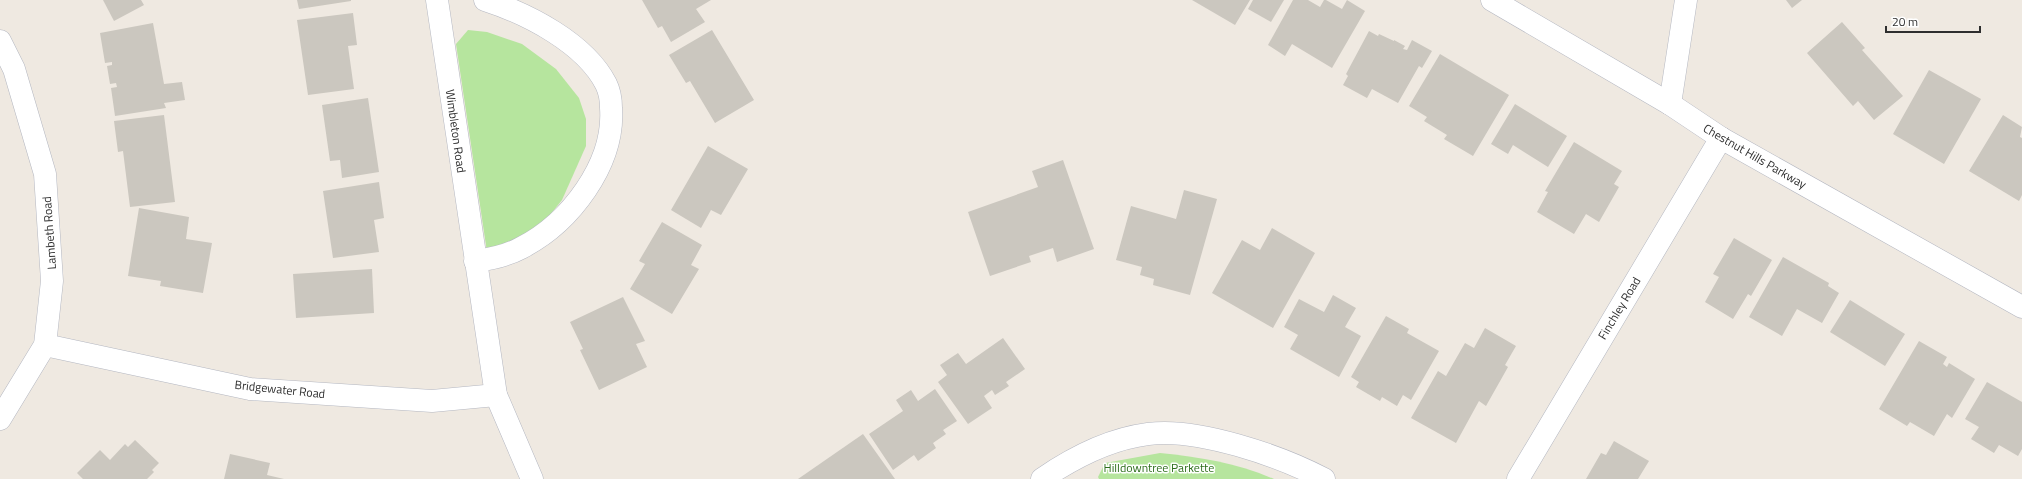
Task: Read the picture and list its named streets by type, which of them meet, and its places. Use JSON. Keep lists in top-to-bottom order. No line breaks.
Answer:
{"streets":{"street":["Wimbleton Road","Chestnut Hills Parkway","Lambeth Road","Finchley Road","Bridgewater Road"]},"crossings":[["Wimbleton Road","Bridgewater Road"],["Chestnut Hills Parkway","Finchley Road"],["Lambeth Road","Bridgewater Road"]],"parks":["Hilldowntree Parkette"],"scale_bar":"20 m"}
